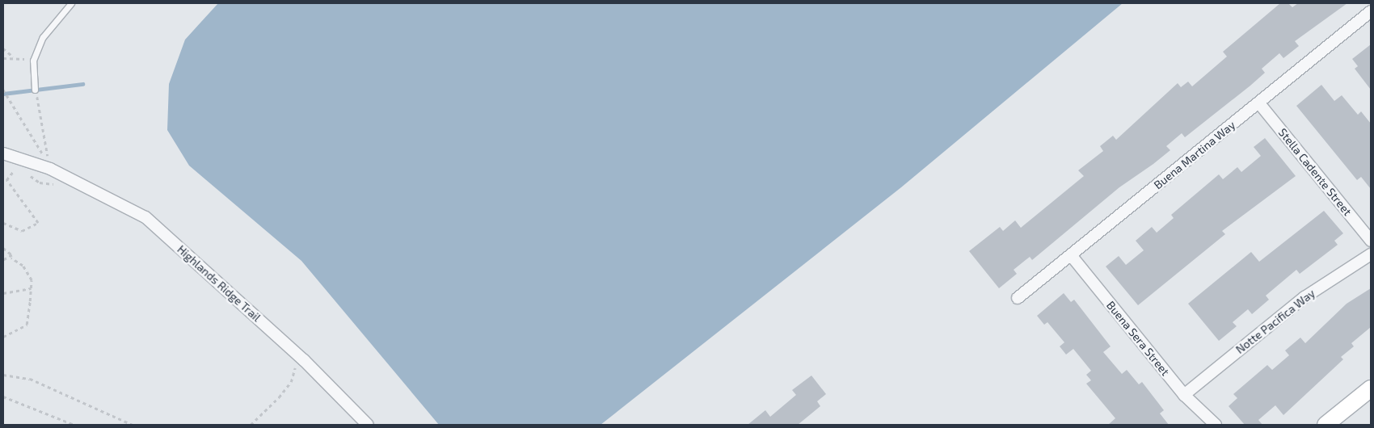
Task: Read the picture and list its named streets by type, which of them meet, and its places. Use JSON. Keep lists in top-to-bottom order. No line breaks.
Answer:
{"streets":{"street":["Buena Martina Way","Stella Cadente Street","Highlands Ridge Trail","Notte Pacifica Way","Buena Sera Street"]},"crossings":[["Buena Martina Way","Stella Cadente Street"],["Buena Martina Way","Buena Sera Street"],["Notte Pacifica Way","Buena Sera Street"]]}
